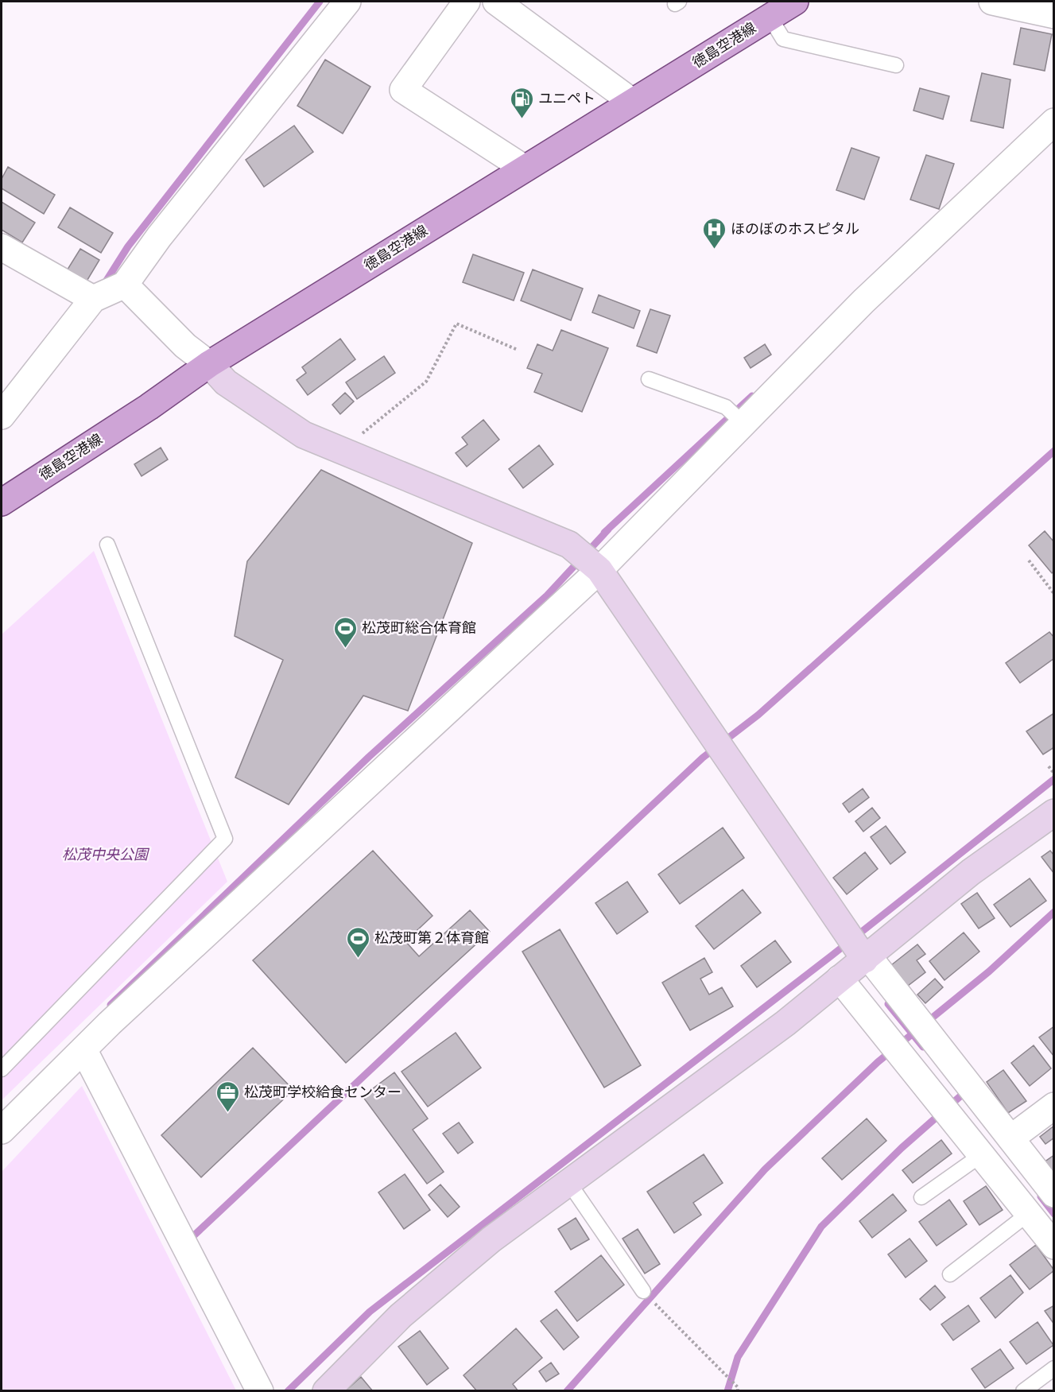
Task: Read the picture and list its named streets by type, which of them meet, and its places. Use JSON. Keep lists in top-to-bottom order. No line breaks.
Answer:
{"streets":{"main road":["徳島空港線"]},"parks":["松茂中央公園"],"places":{"fuel station":["ユニペト"],"hospital":["ほのぼのホスピタル"],"sports":["松茂町総合体育館","松茂町第２体育館"],"office":["松茂町学校給食センター"]}}
